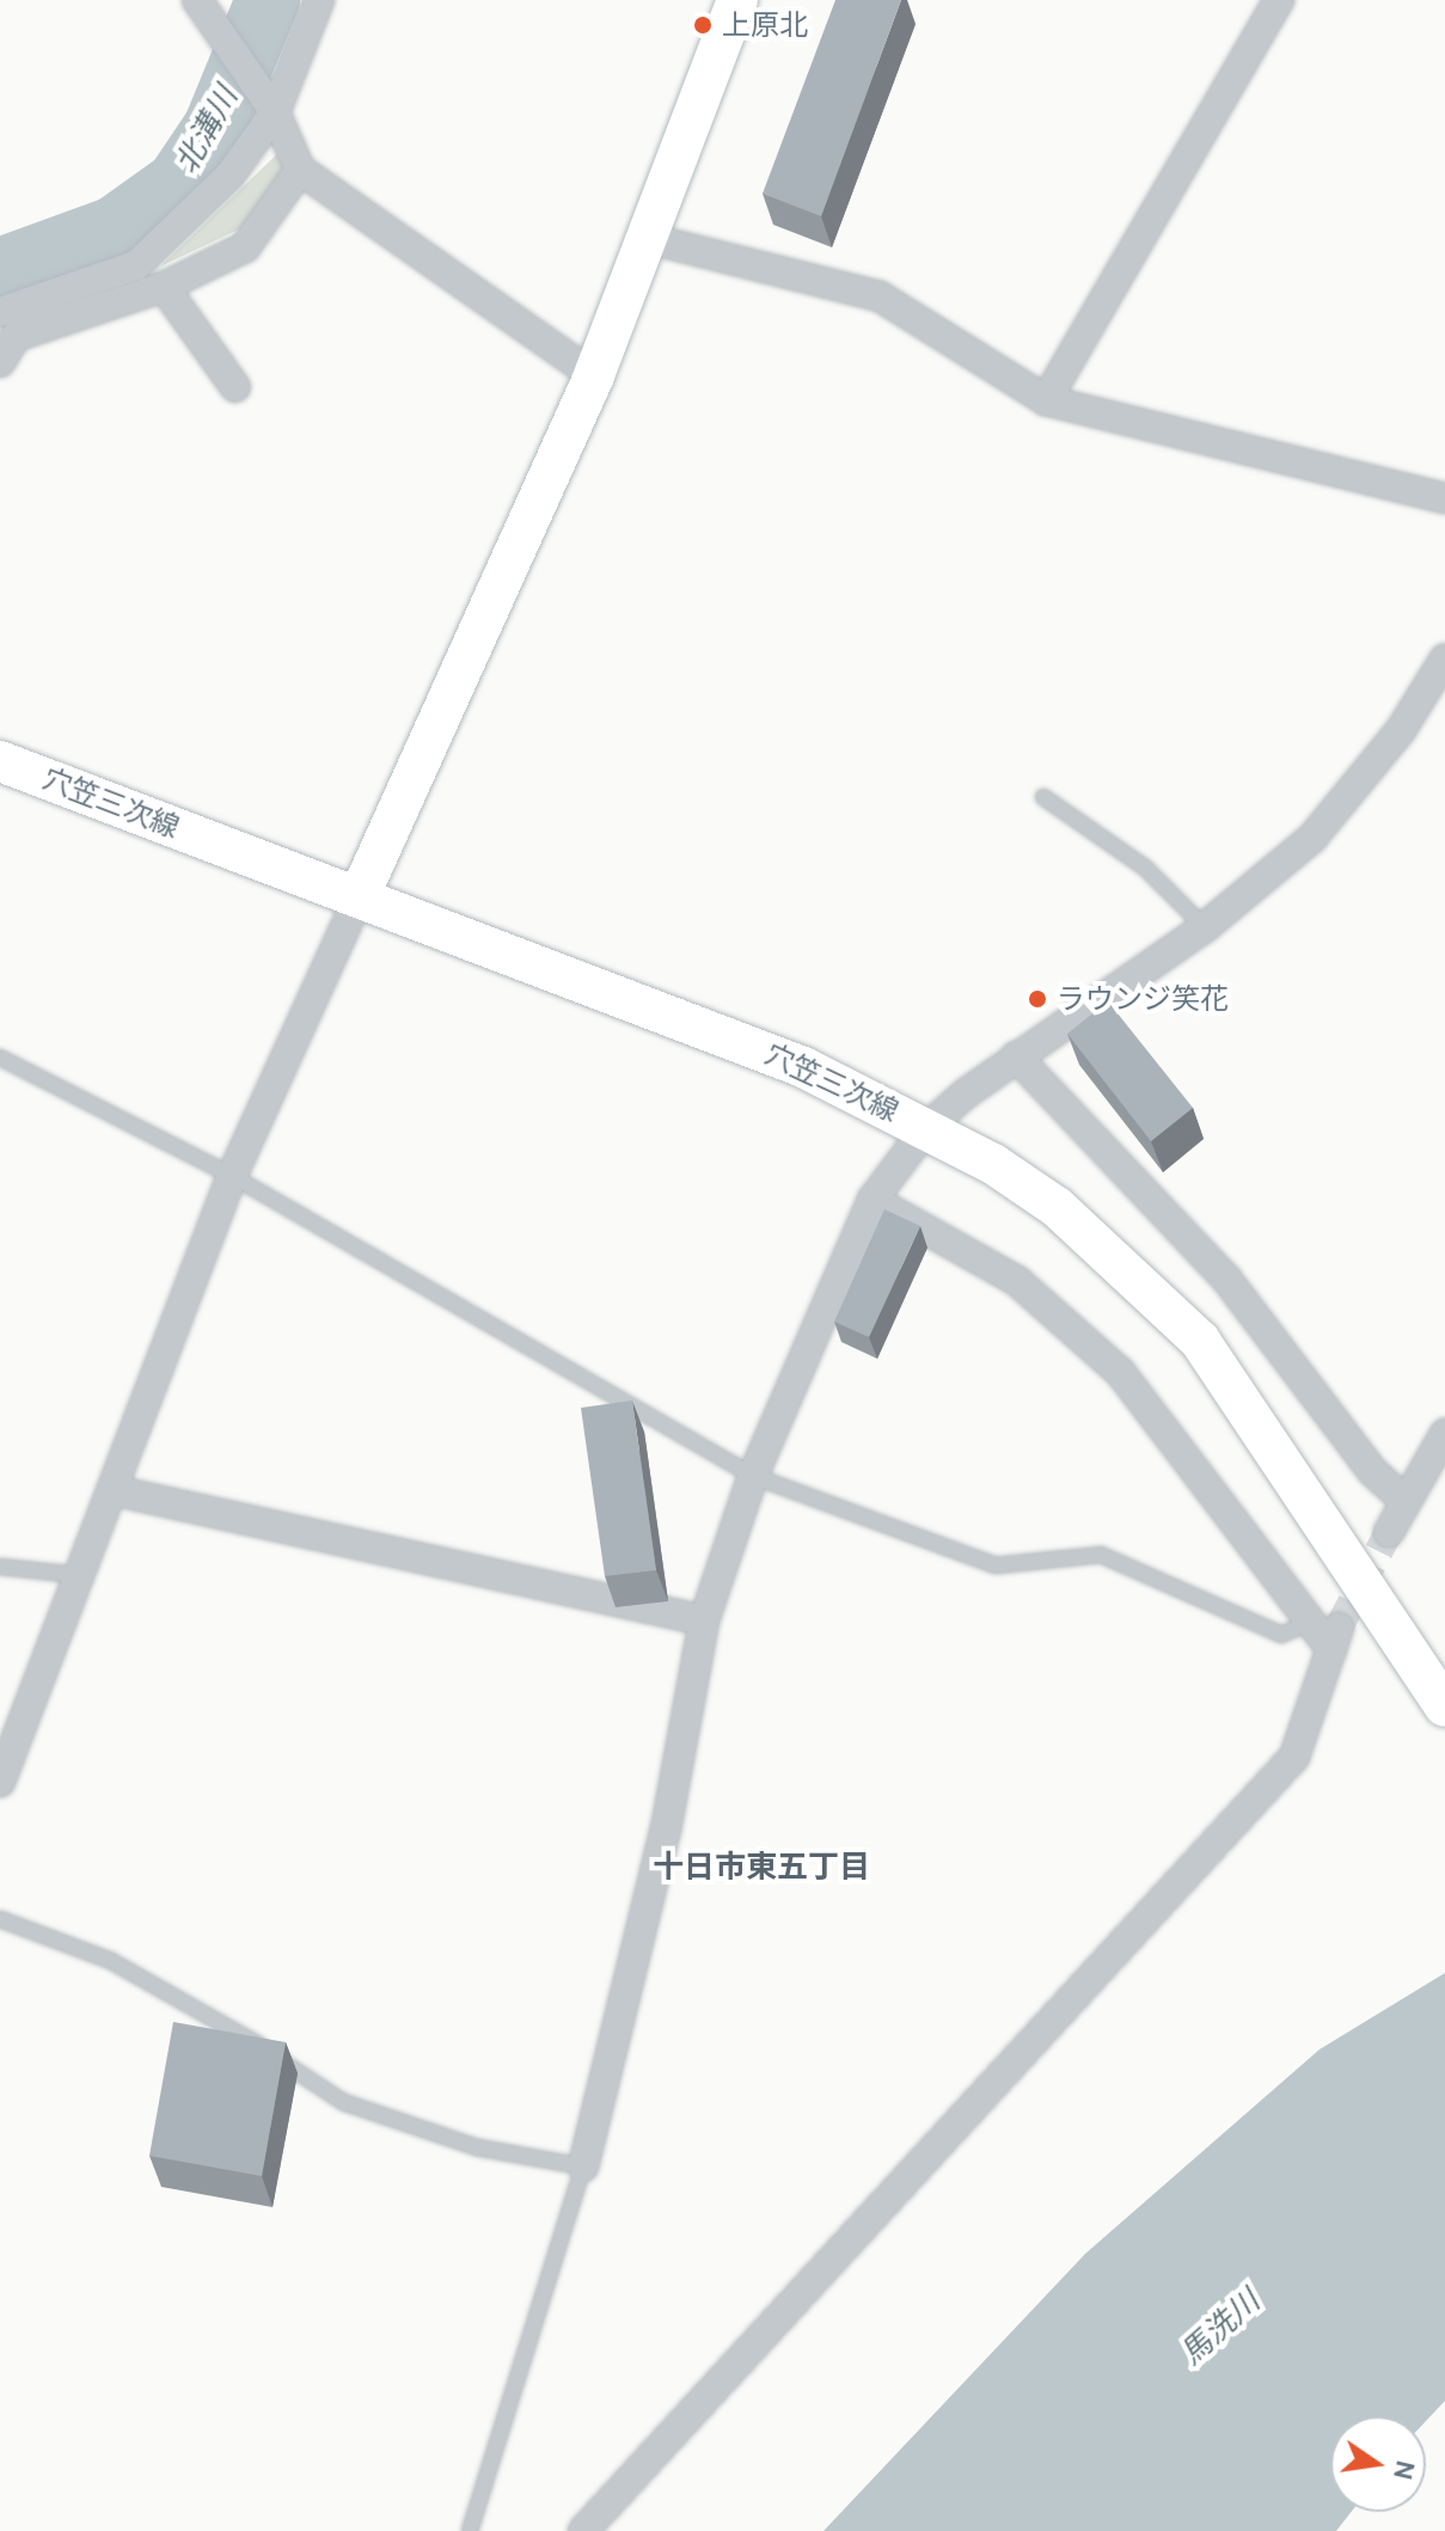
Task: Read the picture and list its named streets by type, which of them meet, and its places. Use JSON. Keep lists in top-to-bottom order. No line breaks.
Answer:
{"streets":{"main road":["穴笠三次線"]},"districts":["十日市東五丁目"],"water":["北溝川","馬洗川"],"places":["上原北","ラウンジ笑花"],"north":"right"}
